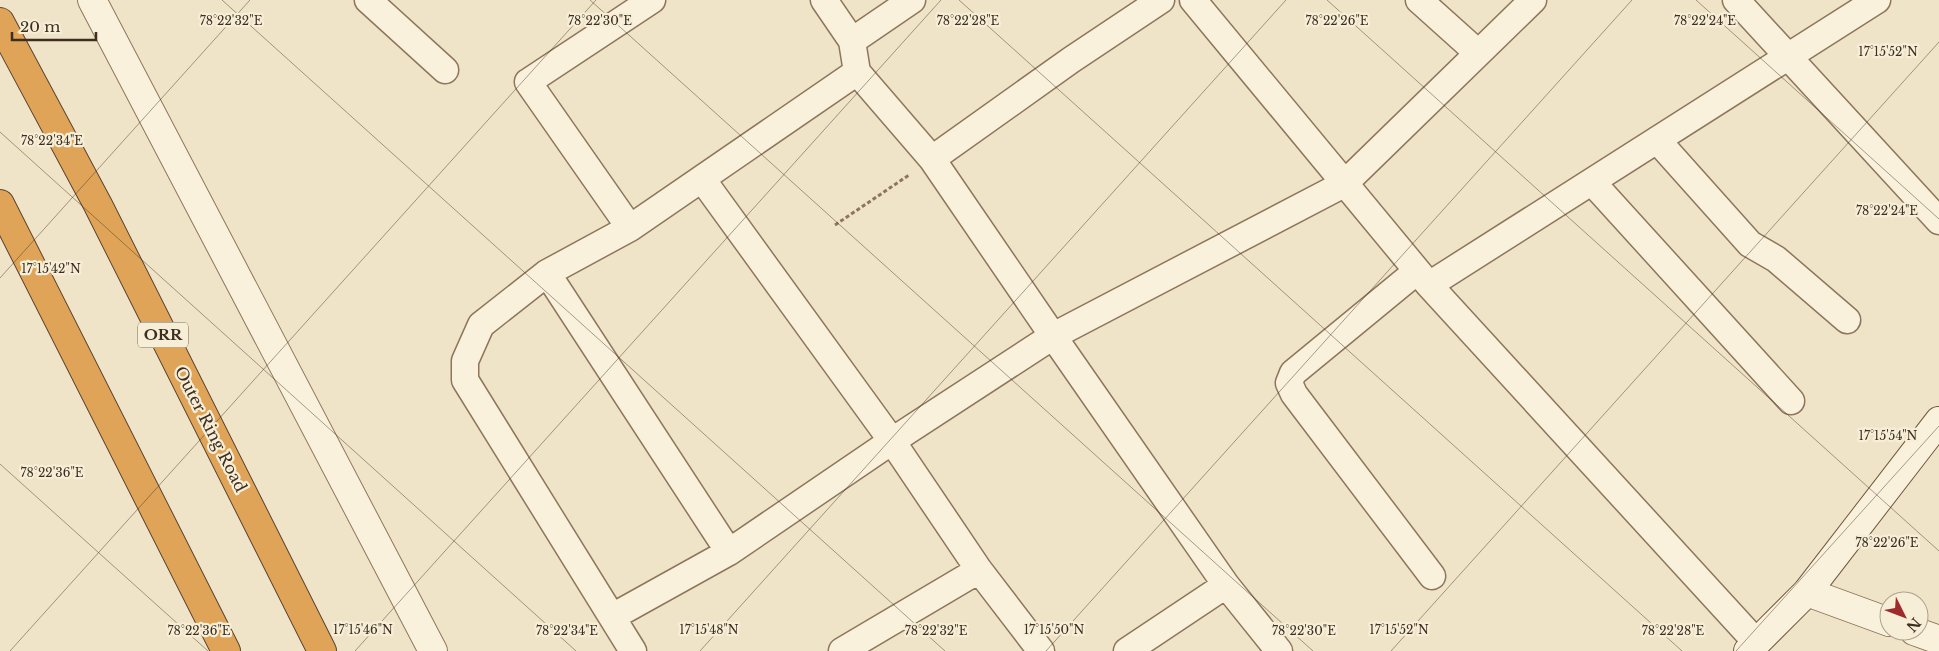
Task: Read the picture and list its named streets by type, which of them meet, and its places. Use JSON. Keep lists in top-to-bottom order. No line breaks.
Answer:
{"streets":{"highway":["ORR","Outer Ring Road"]},"scale_bar":"20 m","north":"bottom right","coordinates":["78°22'32\"E","78°22'30\"E","78°22'28\"E","78°22'26\"E","78°22'24\"E","17°15'52\"N","78°22'34\"E","17°15'42\"N","17°15'54\"N","78°22'36\"E","17°15'46\"N","17°15'48\"N","17°15'50\"N"]}
